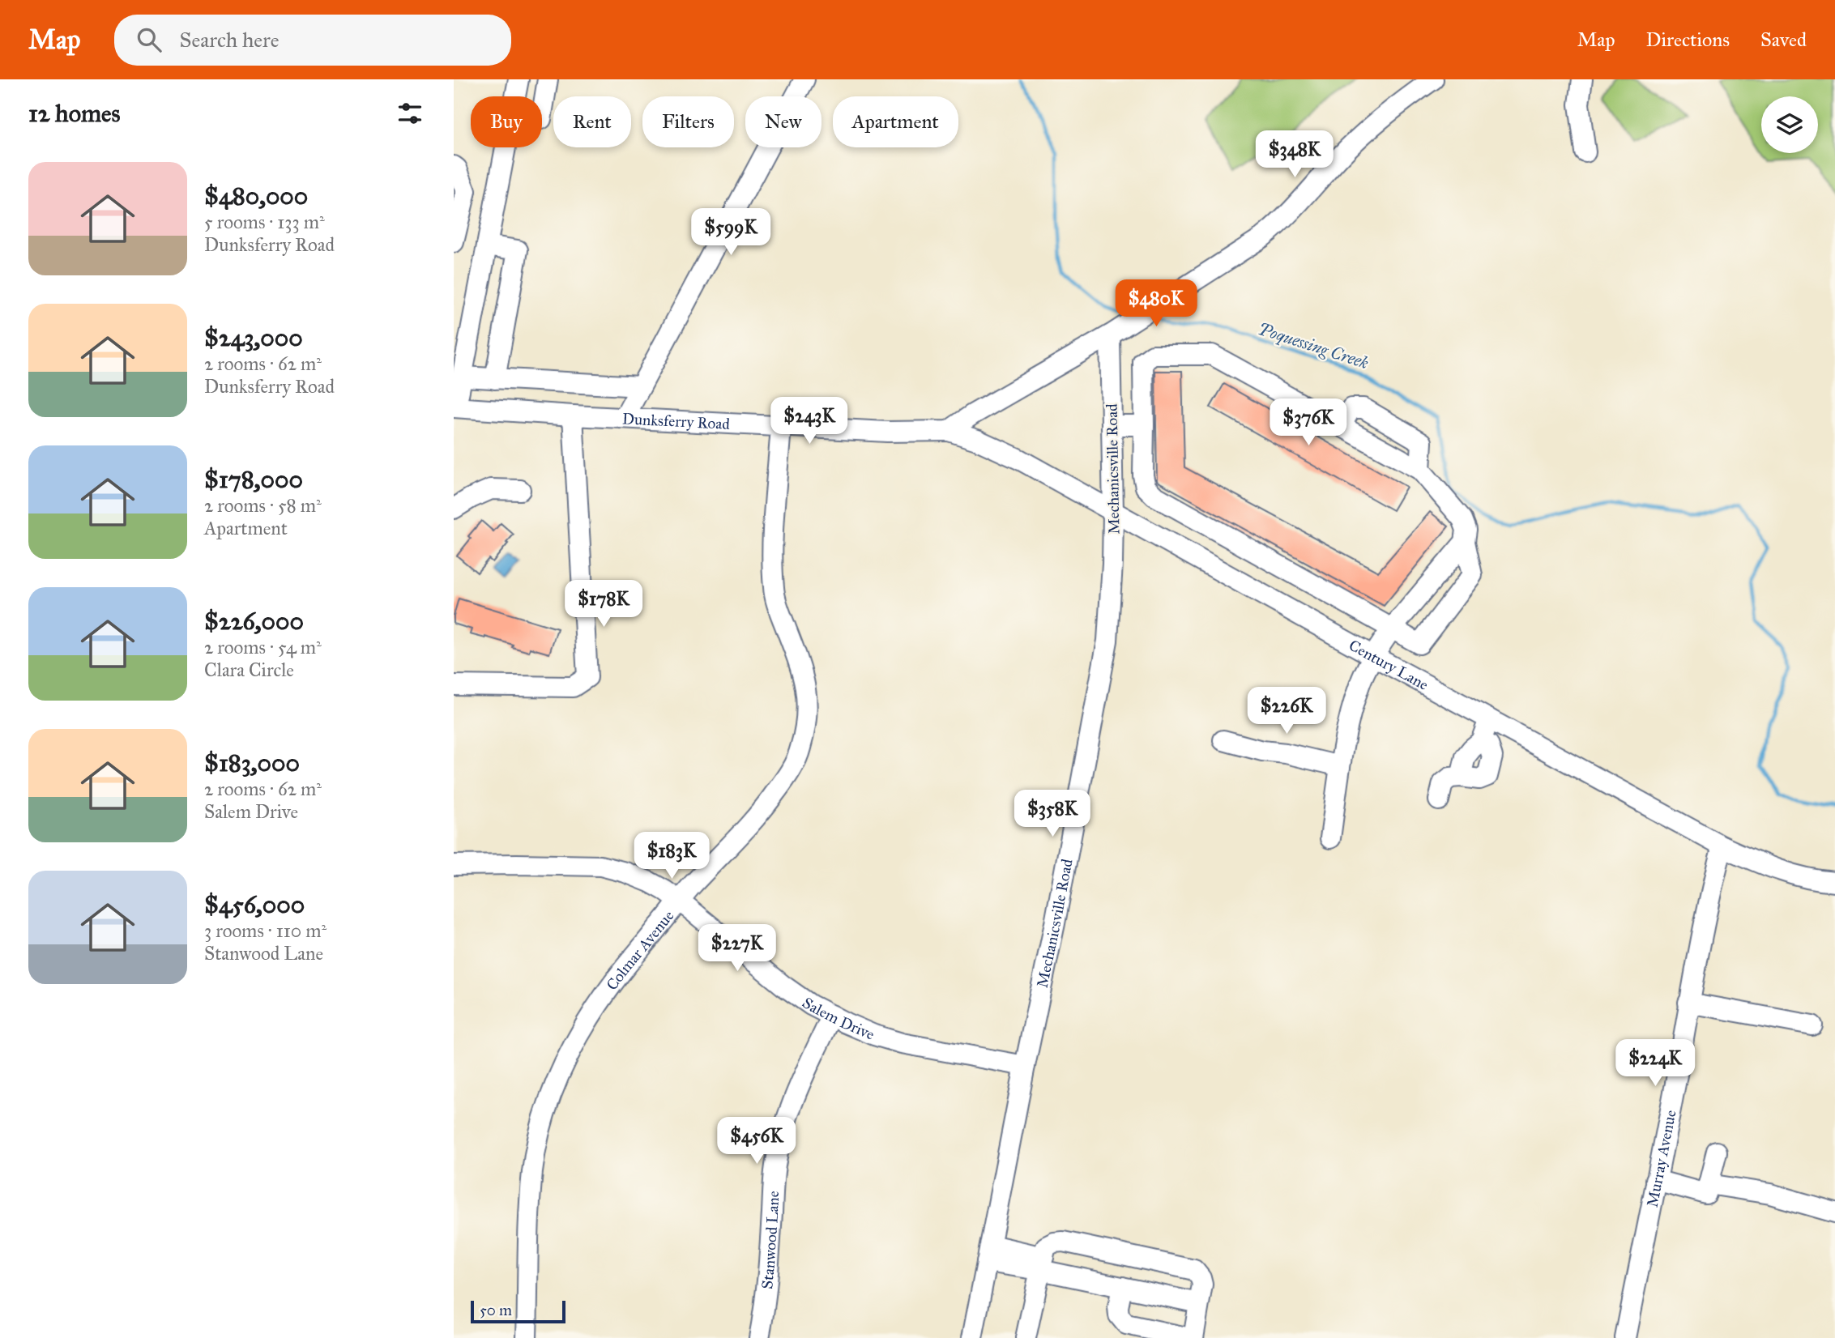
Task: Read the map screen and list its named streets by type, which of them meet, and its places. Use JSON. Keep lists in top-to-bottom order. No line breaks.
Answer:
{"streets":{"street":["Dunksferry Road","Mechanicsville Road","Century Lane","Colmar Avenue","Salem Drive","Murray Avenue","Stanwood Lane"]},"crossings":[["Dunksferry Road","Century Lane"],["Dunksferry Road","Colmar Avenue"],["Mechanicsville Road","Century Lane"],["Mechanicsville Road","Salem Drive"],["Century Lane","Murray Avenue"],["Colmar Avenue","Salem Drive"],["Salem Drive","Stanwood Lane"]],"water":["Poquessing Creek"],"scale_bar":"50 m","page":{"header":"Map","search":"Search here","nav":["Map","Directions","Saved"],"heading":"12 homes","chip":["Buy","Rent","Filters","New","Apartment"],"price":["$348K","$599K","$480K","$243K","$376K","$178K","$226K","$358K","$183K","$227K","$224K","$456K"],"list":[{"name":"$480,000","note":"5 rooms · 133 m² · Dunksferry Road"},{"name":"$243,000","note":"2 rooms · 62 m² · Dunksferry Road"},{"name":"$178,000","note":"2 rooms · 58 m² · Apartment"},{"name":"$226,000","note":"2 rooms · 54 m² · Clara Circle"},{"name":"$183,000","note":"2 rooms · 62 m² · Salem Drive"},{"name":"$456,000","note":"3 rooms · 110 m² · Stanwood Lane"}],"scale":"50 m"}}
